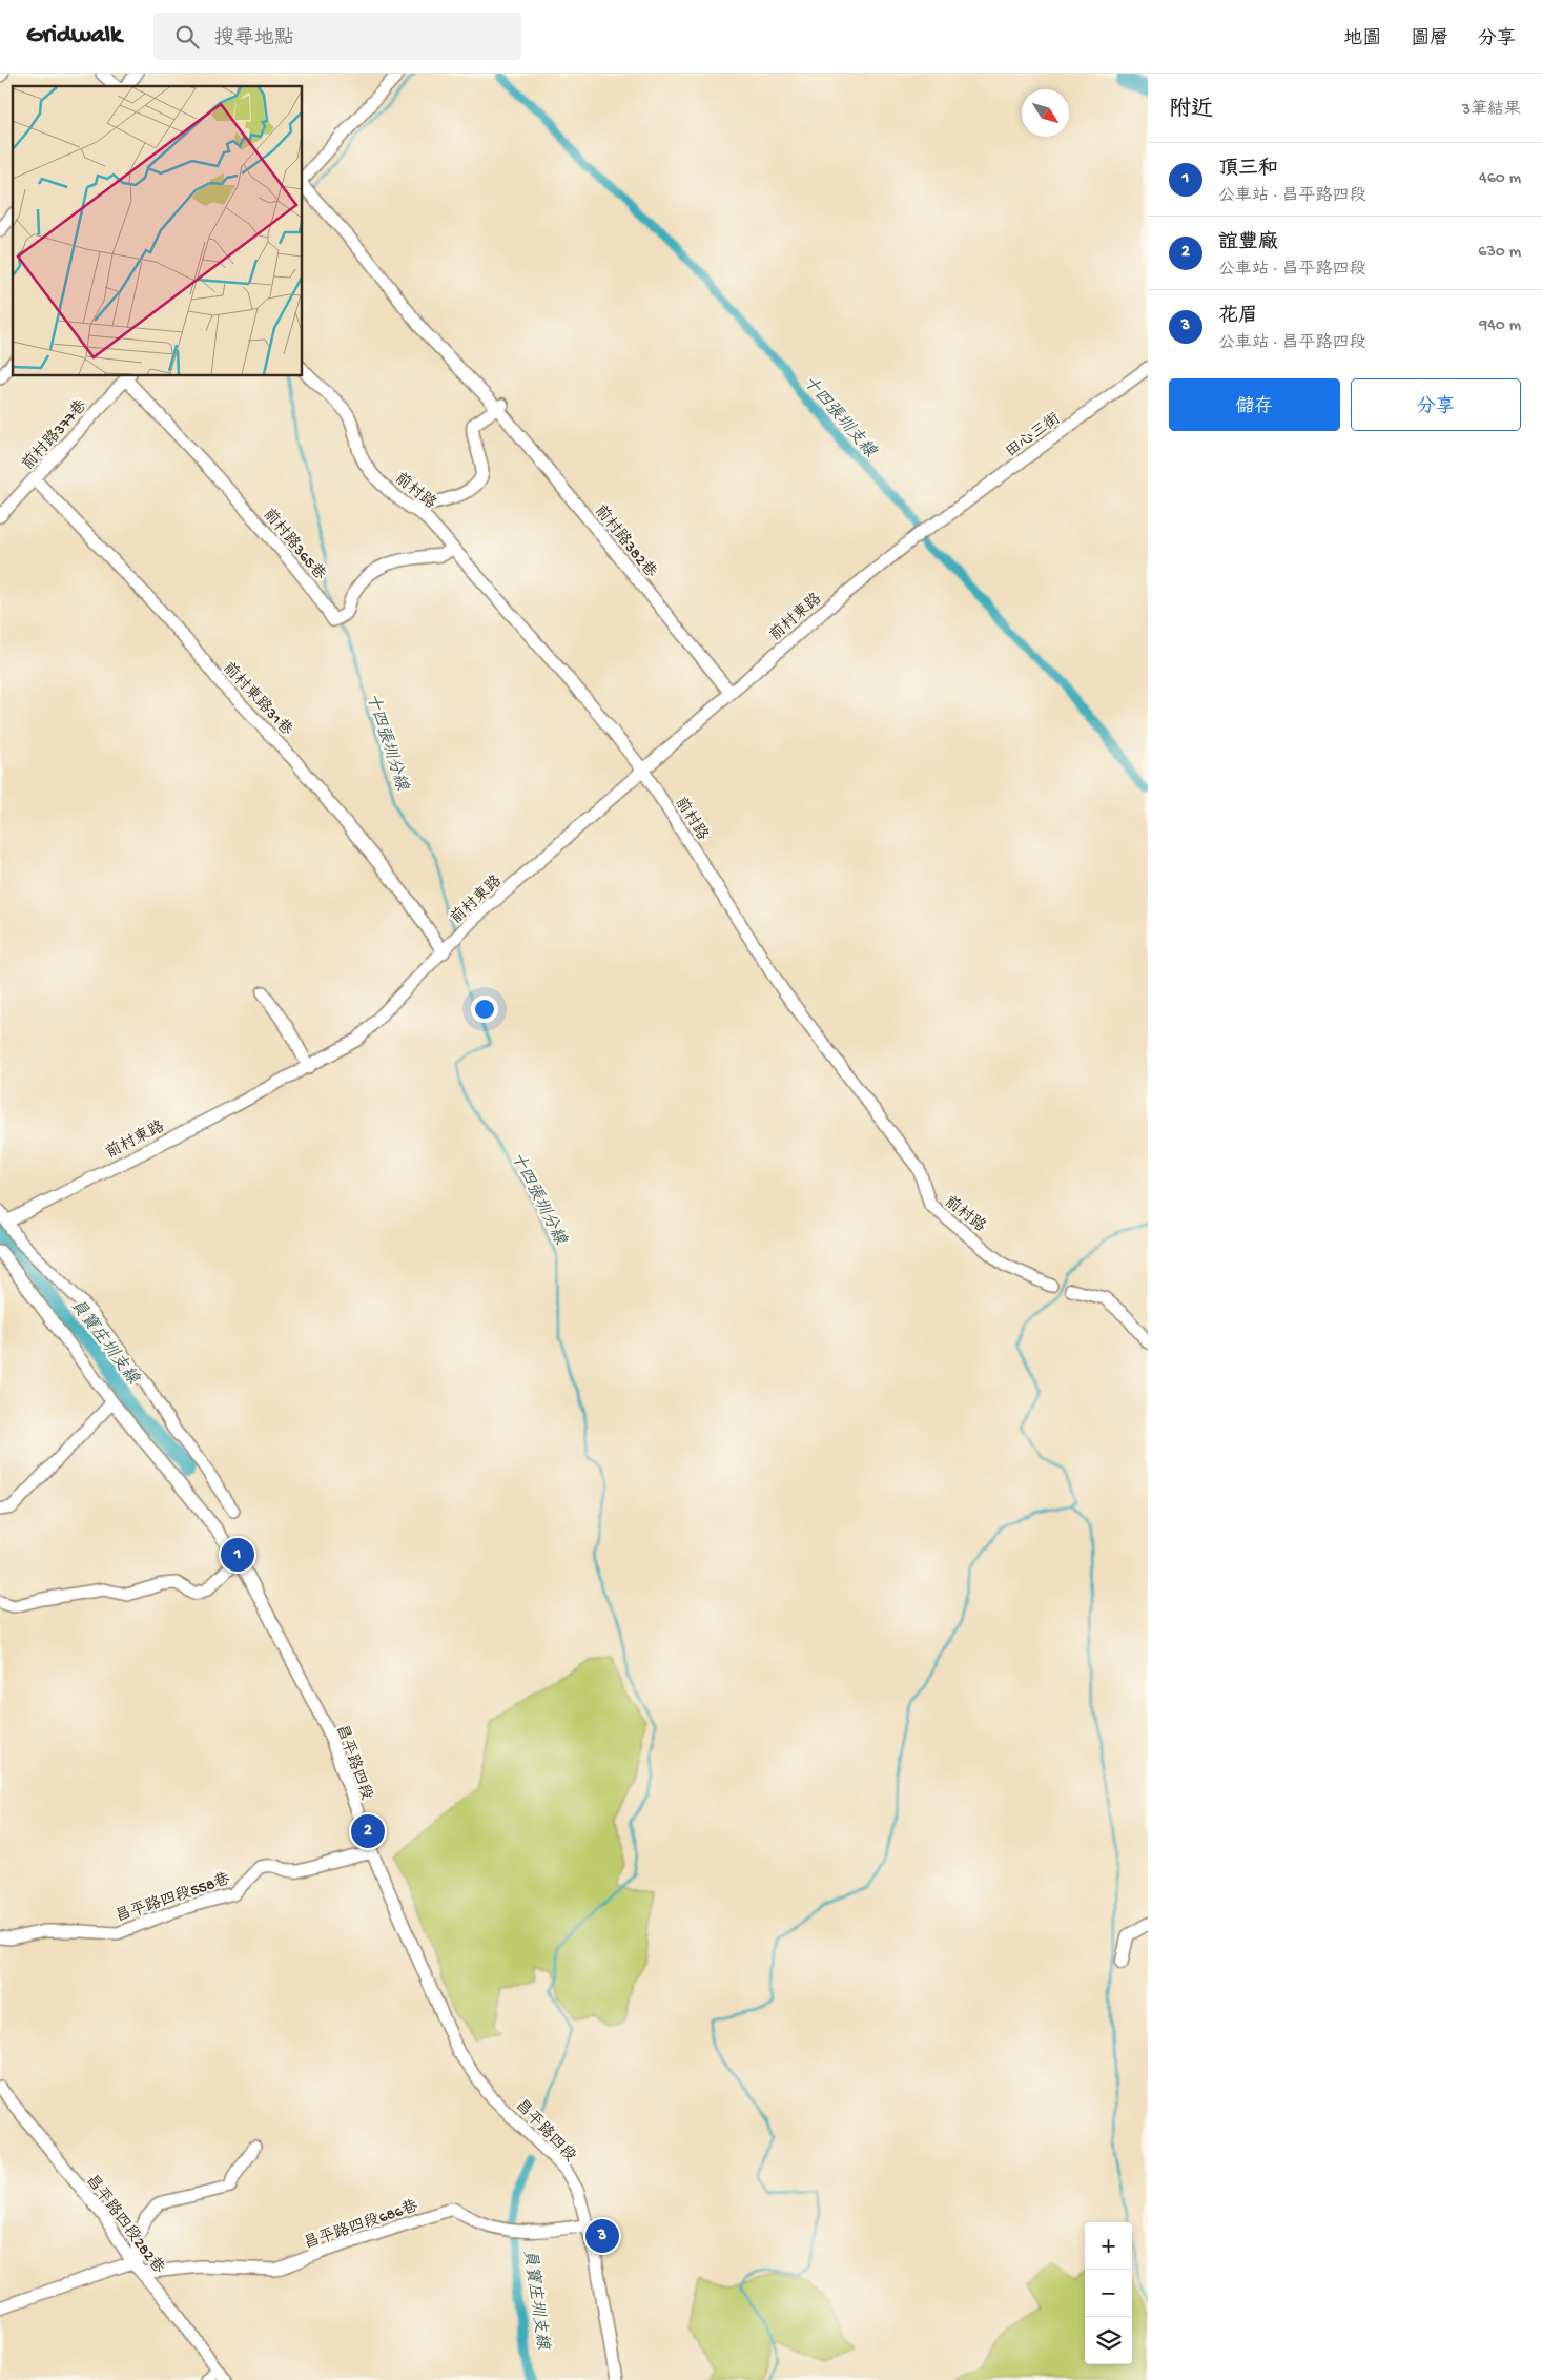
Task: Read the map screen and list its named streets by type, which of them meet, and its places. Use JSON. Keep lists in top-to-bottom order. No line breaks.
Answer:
{"streets":{"street":["前村路377巷","田心三街","前村路","前村路382巷","前村路365巷","前村東路","前村東路31巷","昌平路四段","昌平路四段558巷","昌平路四段282巷","昌平路四段686巷"]},"crossings":[["前村路377巷","前村路365巷"],["前村路377巷","前村東路31巷"],["田心三街","前村東路"],["前村路","前村路365巷"],["前村路","前村東路"],["前村路382巷","前村東路"],["前村東路","前村東路31巷"],["昌平路四段","昌平路四段558巷"],["昌平路四段","昌平路四段686巷"],["昌平路四段282巷","昌平路四段686巷"]],"water":["十四張圳支線","十四張圳分線","員寶庄圳支線"],"north":"bottom right","page":{"header":"Gridwalk","search":"搜尋地點","nav":["地圖","圖層","分享"],"heading":["附近","3筆結果"],"list":[{"mark":"1","name":"頂三和","note":"公車站 · 昌平路四段","value":"460 m"},{"mark":"2","name":"誼豐廠","note":"公車站 · 昌平路四段","value":"630 m"},{"mark":"3","name":"花眉","note":"公車站 · 昌平路四段","value":"940 m"}],"buttons":["儲存","分享"],"pins":["1","2","3"],"map_buttons":["+","−"]}}
